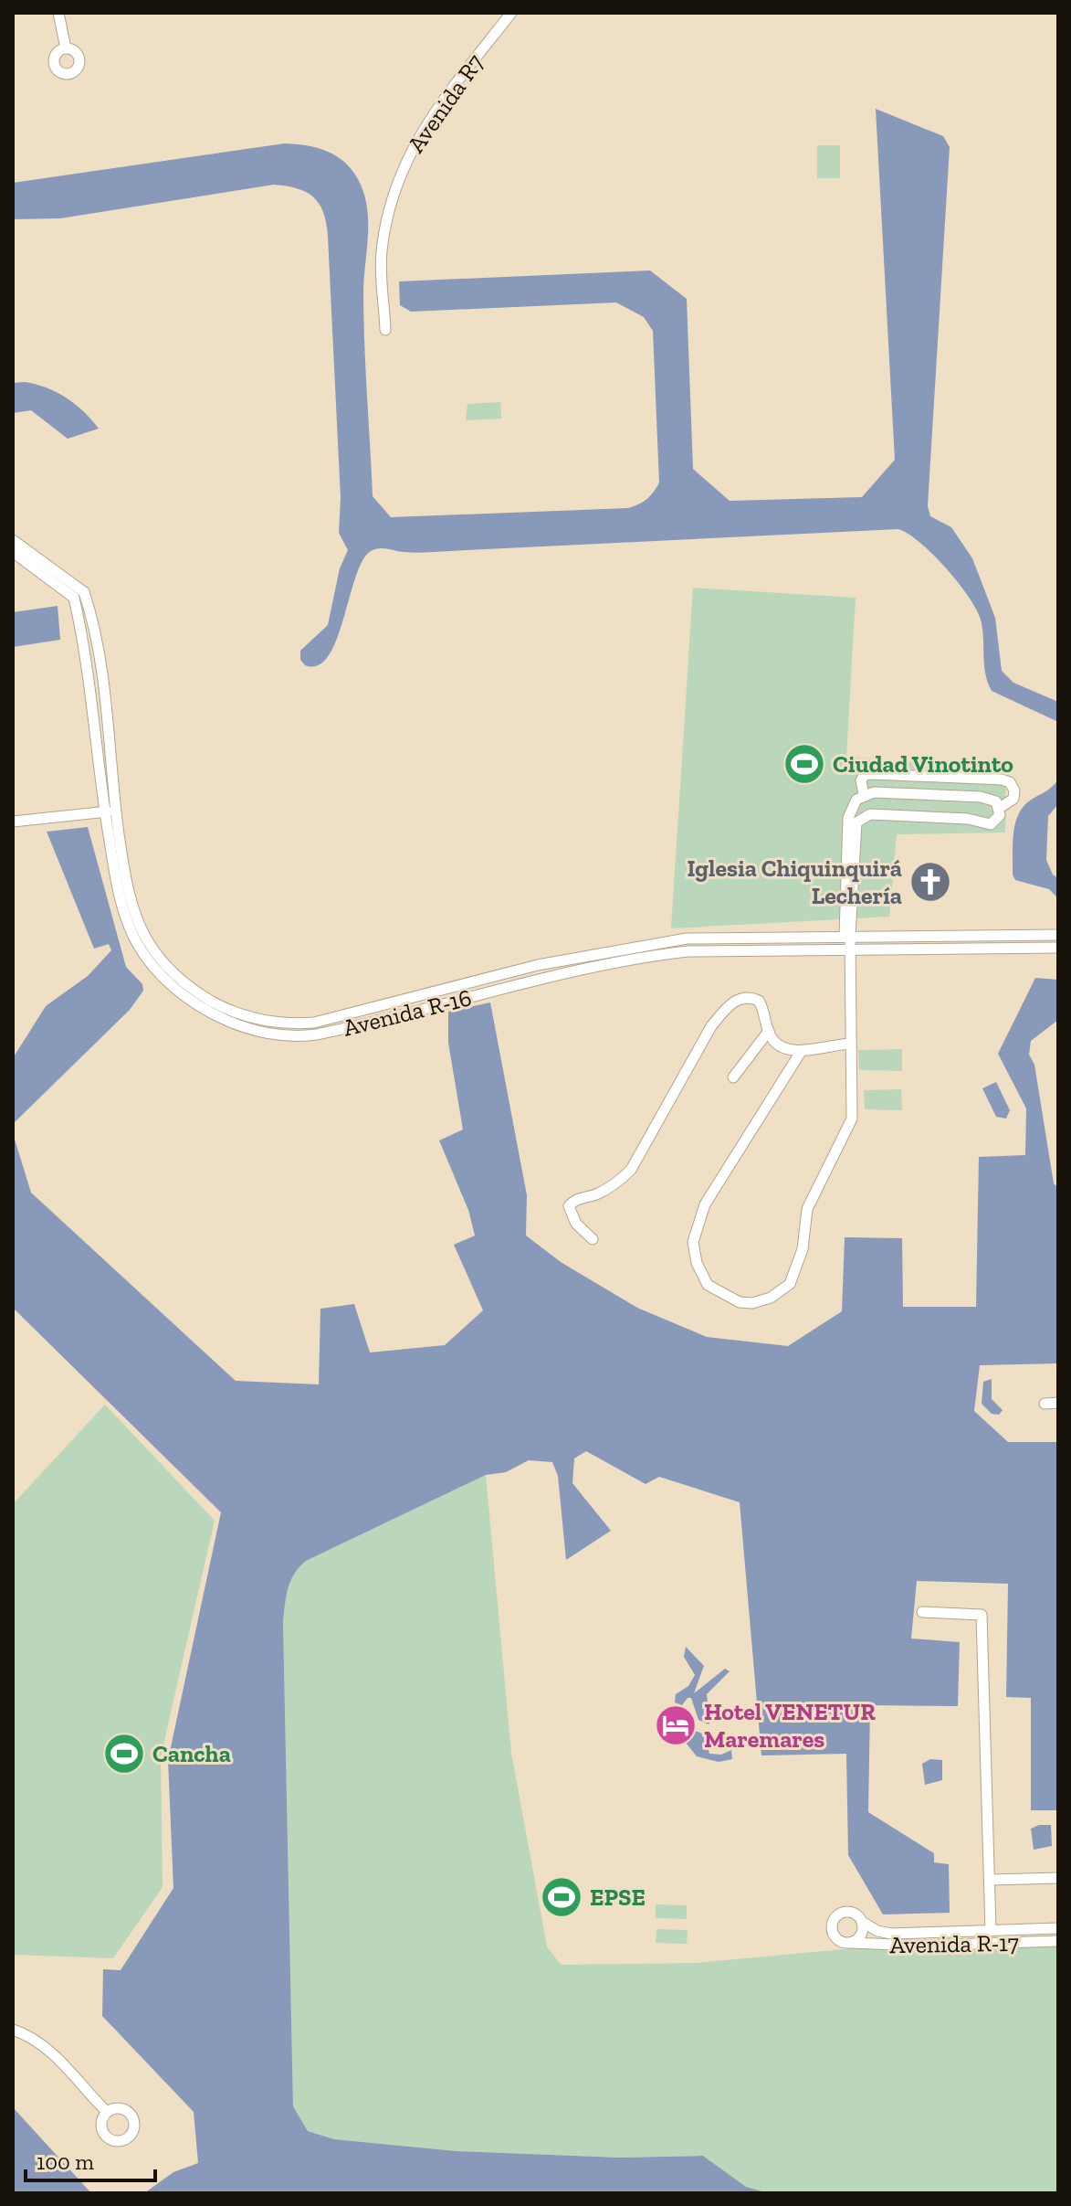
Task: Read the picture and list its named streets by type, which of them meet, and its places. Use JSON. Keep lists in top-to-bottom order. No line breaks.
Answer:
{"streets":{"street":["Avenida R7","Avenida R-16","Avenida R-17"]},"places":{"sports":["Ciudad Vinotinto","Cancha","EPSE"],"church":["Iglesia Chiquinquirá Lechería"],"hotel":["Hotel VENETUR Maremares"]},"scale_bar":"100 m"}
